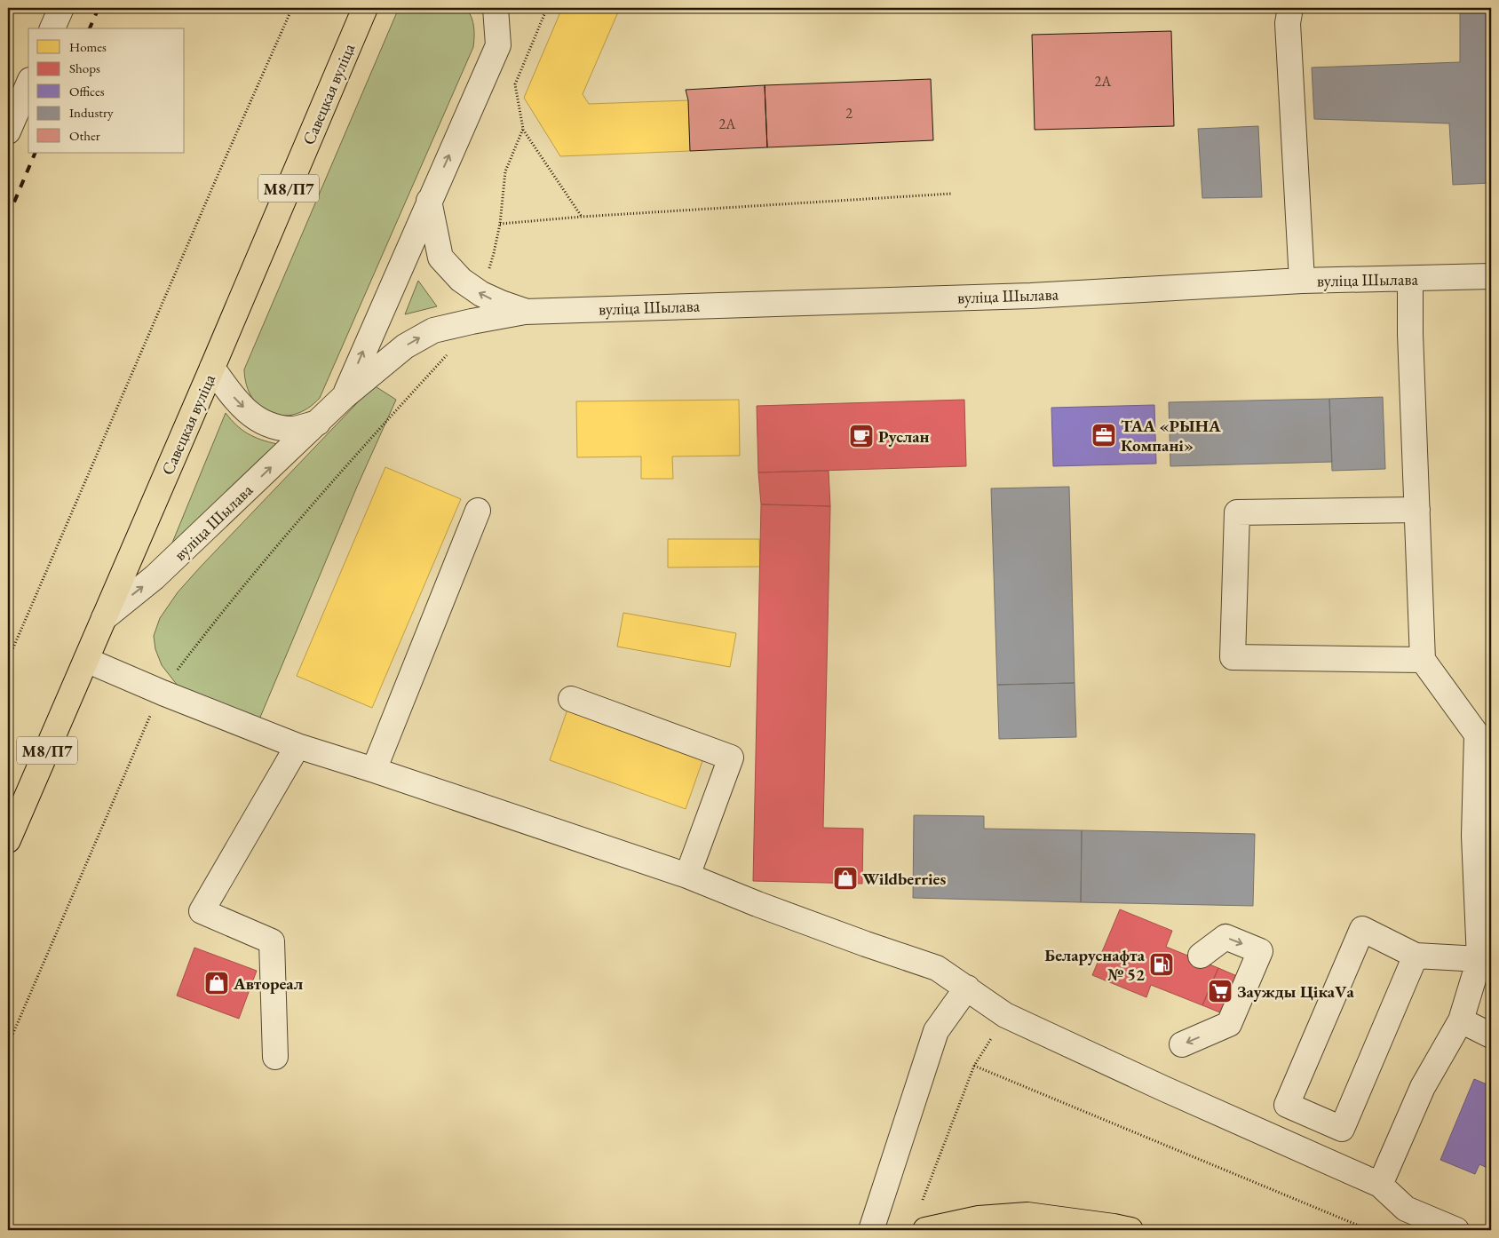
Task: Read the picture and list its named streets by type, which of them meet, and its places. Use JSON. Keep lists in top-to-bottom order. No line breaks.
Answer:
{"streets":{"main road":["Савецкая вуліца","М8/П7"],"street":["вуліца Шылава"]},"crossings":[["Савецкая вуліца","вуліца Шылава"]],"one_way":["вуліца Шылава"],"places":{"office":["ТАА «РЫНА Компані»"],"cafe":["Руслан"],"shop":["Wildberries","Автореал"],"fuel station":["Беларуснафта № 52"],"supermarket":["Заужды ЦікаVа"]},"house_numbers":["2А","2","2А"],"legend":["Homes","Shops","Offices","Industry","Other"]}
